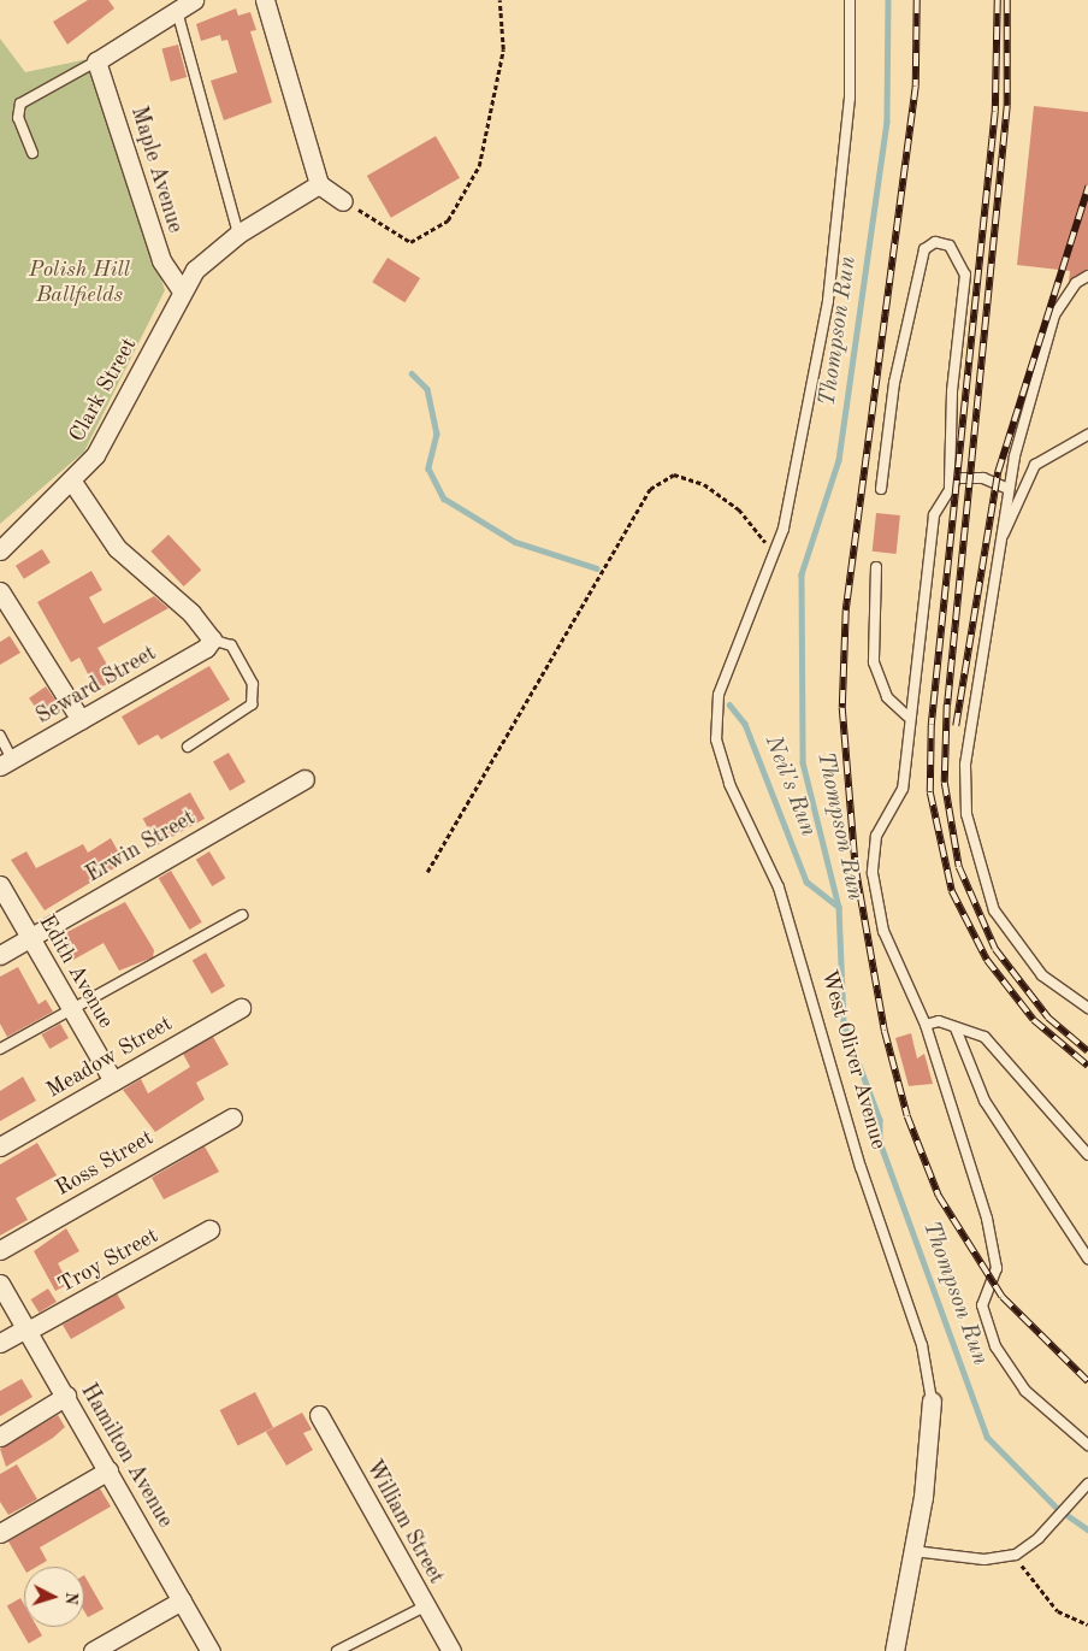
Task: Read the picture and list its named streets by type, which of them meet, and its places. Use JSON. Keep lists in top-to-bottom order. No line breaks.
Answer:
{"streets":{"street":["Maple Avenue","Clark Street","Seward Street","Erwin Street","Edith Avenue","Meadow Street","West Oliver Avenue","Ross Street","Troy Street","Hamilton Avenue","William Street"]},"crossings":[["Maple Avenue","Clark Street"],["Erwin Street","Edith Avenue"],["Edith Avenue","Meadow Street"],["Troy Street","Hamilton Avenue"]],"water":["Thompson Run","Neil's Run"],"parks":["Polish Hill Ballfields"],"north":"right"}
